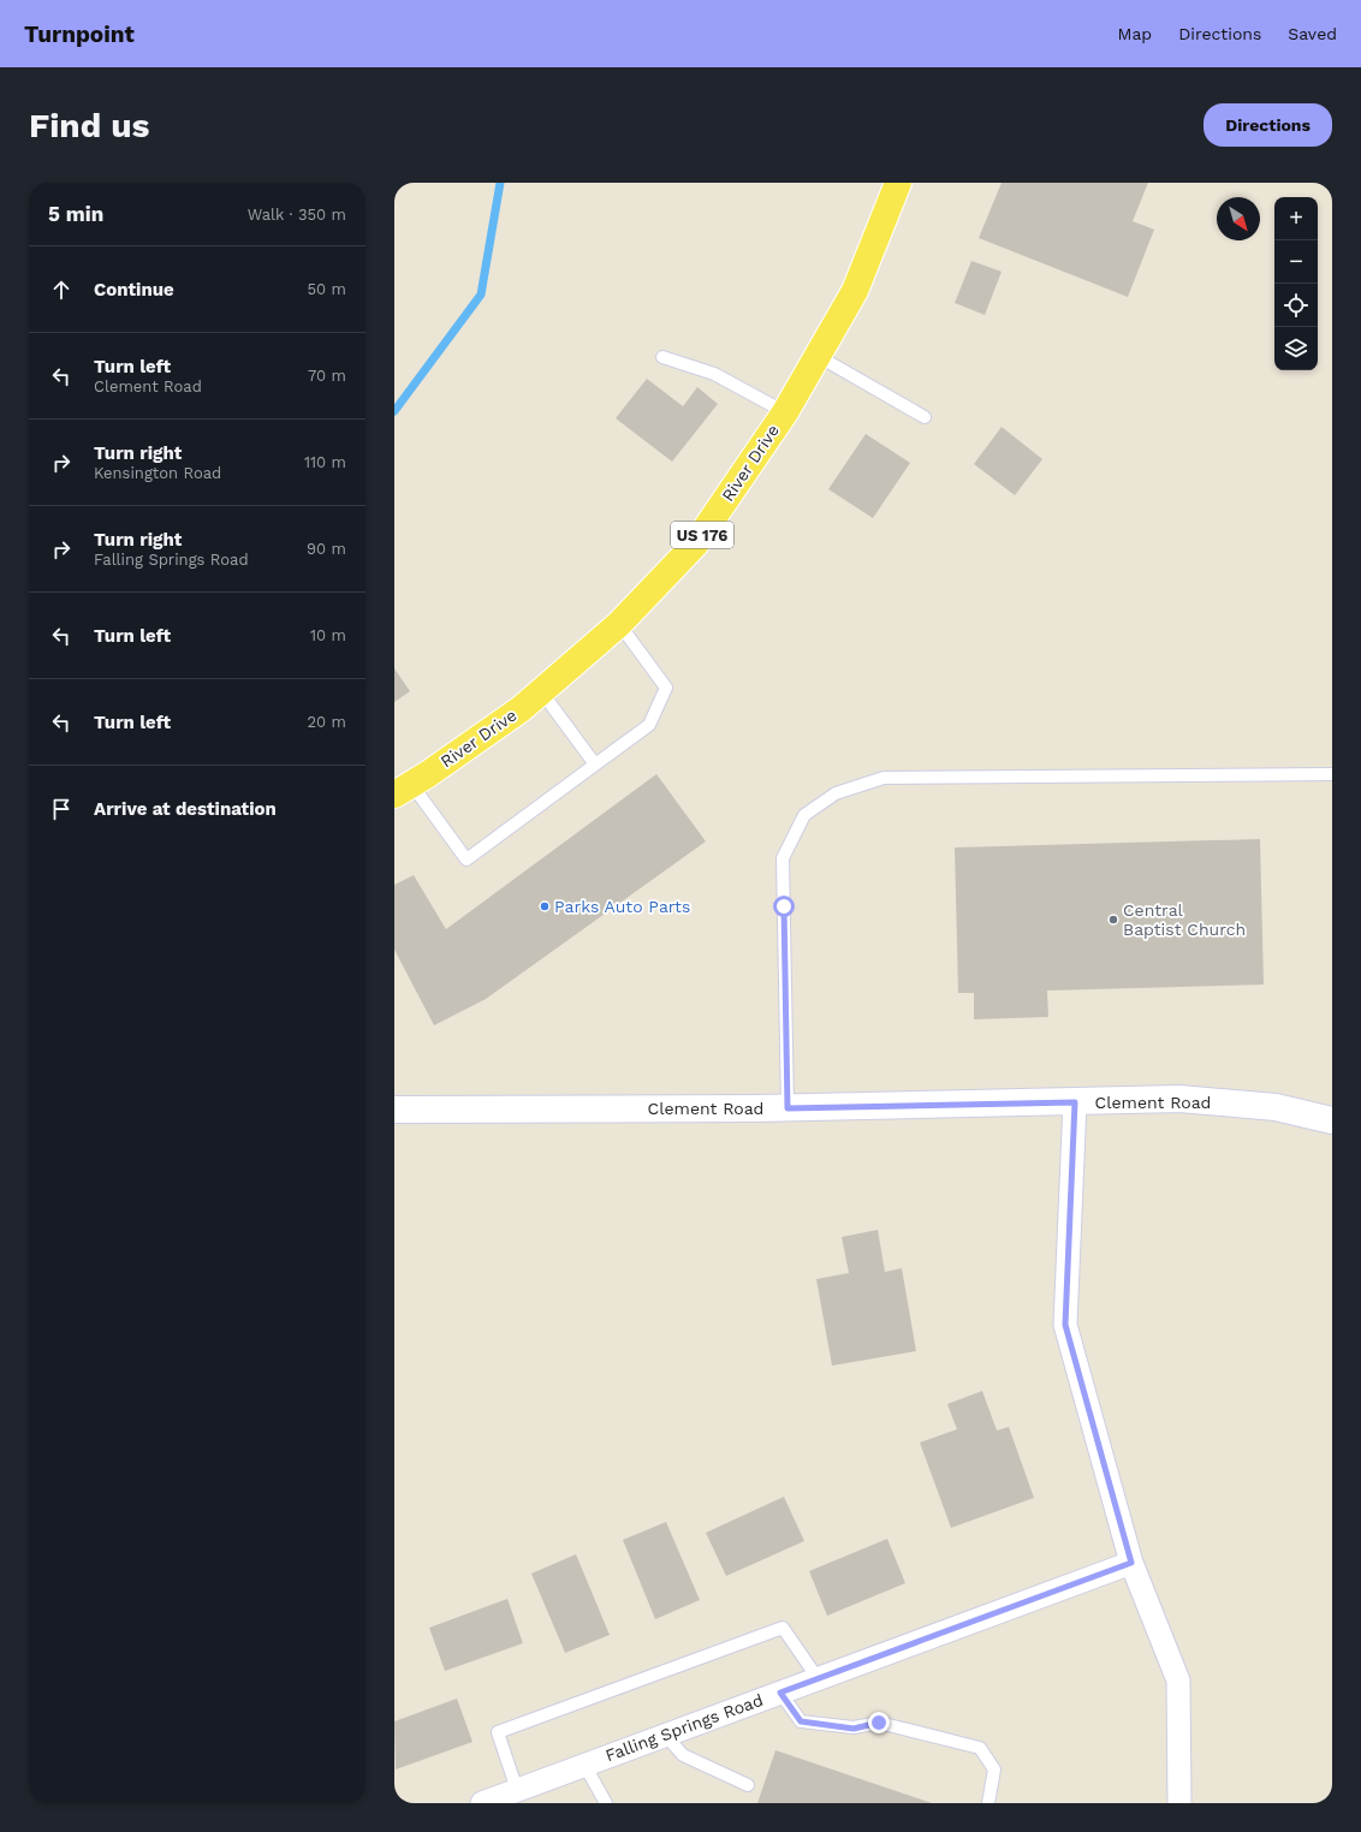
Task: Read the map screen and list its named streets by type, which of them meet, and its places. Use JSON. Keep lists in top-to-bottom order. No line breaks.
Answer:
{"streets":{"main road":["River Drive","US 176"],"street":["Clement Road","Falling Springs Road"]},"places":["Parks Auto Parts","Central Baptist Church"],"north":"bottom right","page":{"header":"Turnpoint","nav":["Map","Directions","Saved"],"buttons":"Directions","title":"Find us","heading":["5 min","Walk · 350 m"],"map_buttons":["+","−"],"list":[["Continue","50 m"],["Turn left","Clement Road","70 m"],["Turn right","Kensington Road","110 m"],["Turn right","Falling Springs Road","90 m"],["Turn left","10 m"],["Turn left","20 m"],"Arrive at destination"]}}
